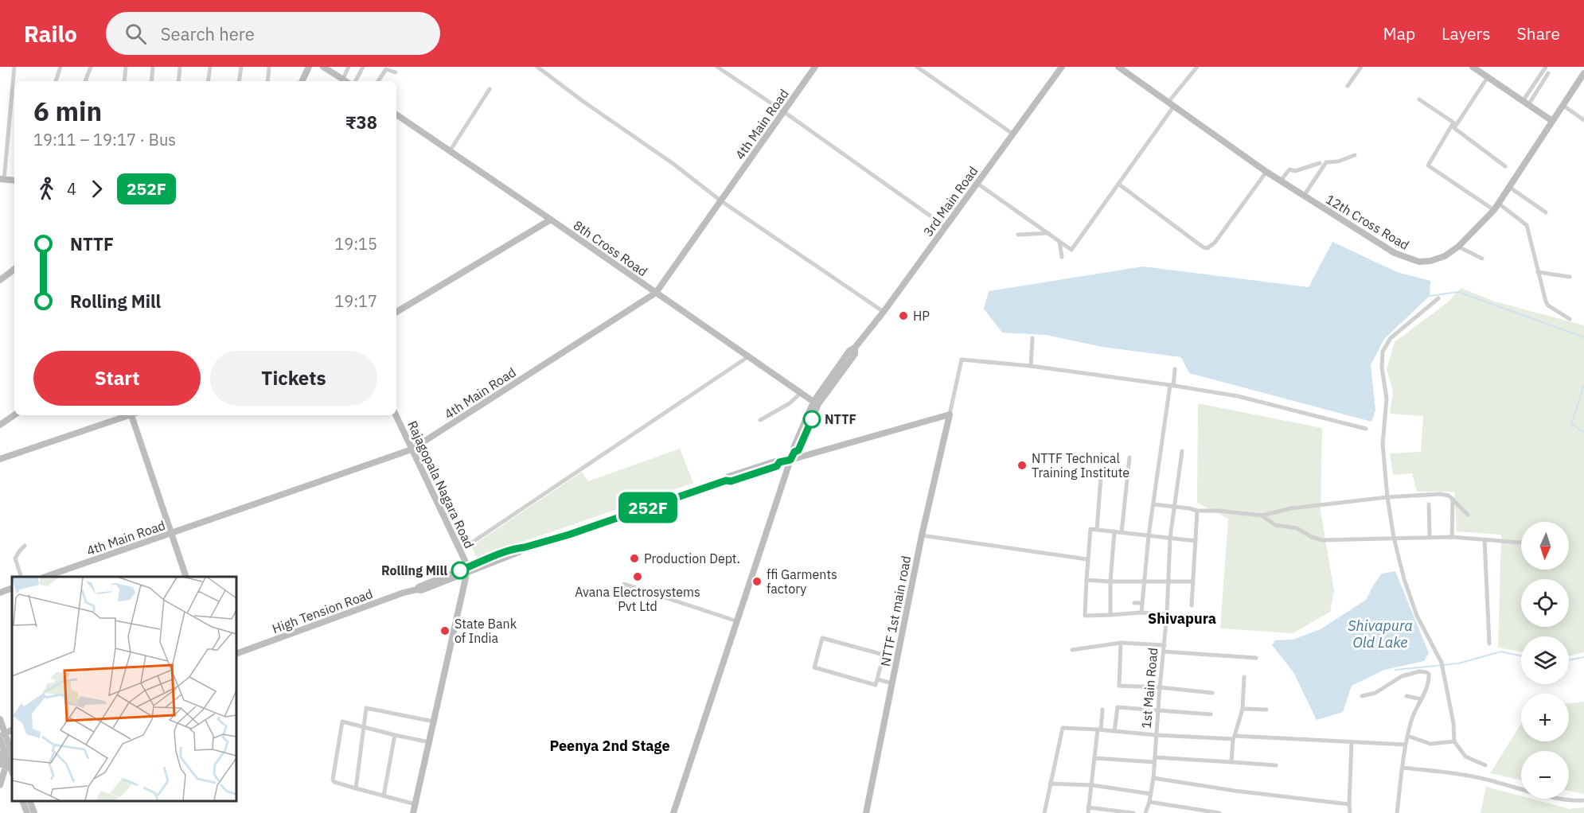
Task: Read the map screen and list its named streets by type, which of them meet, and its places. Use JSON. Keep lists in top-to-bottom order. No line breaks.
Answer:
{"streets":{"street":["4th Main Road","3rd Main Road","12th Cross Road","8th Cross Road","Rajagopala Nagara Road","High Tension Road","NTTF 1st main road","1st Main Road"]},"crossings":[["4th Main Road","8th Cross Road"],["4th Main Road","Rajagopala Nagara Road"],["3rd Main Road","8th Cross Road"],["3rd Main Road","High Tension Road"],["Rajagopala Nagara Road","High Tension Road"],["High Tension Road","NTTF 1st main road"]],"districts":["Shivapura","Peenya 2nd Stage"],"water":["Shivapura Old Lake"],"places":["HP","NTTF","NTTF Technical Training Institute","Production Dept.","Rolling Mill","Avana Electrosystems Pvt Ltd","ffi Garments factory","State Bank of India"],"lines":["bus line 252F"],"north":"bottom","page":{"header":"Railo","search":"Search here","nav":["Map","Layers","Share"],"on_map":"252F","heading":["6 min","19:11 – 19:17 · Bus","₹38"],"legs":["4","252F"],"list":[{"name":"NTTF","value":"19:15"},{"name":"Rolling Mill","value":"19:17"}],"buttons":["Start","Tickets"],"map_buttons":["+","−"]}}
